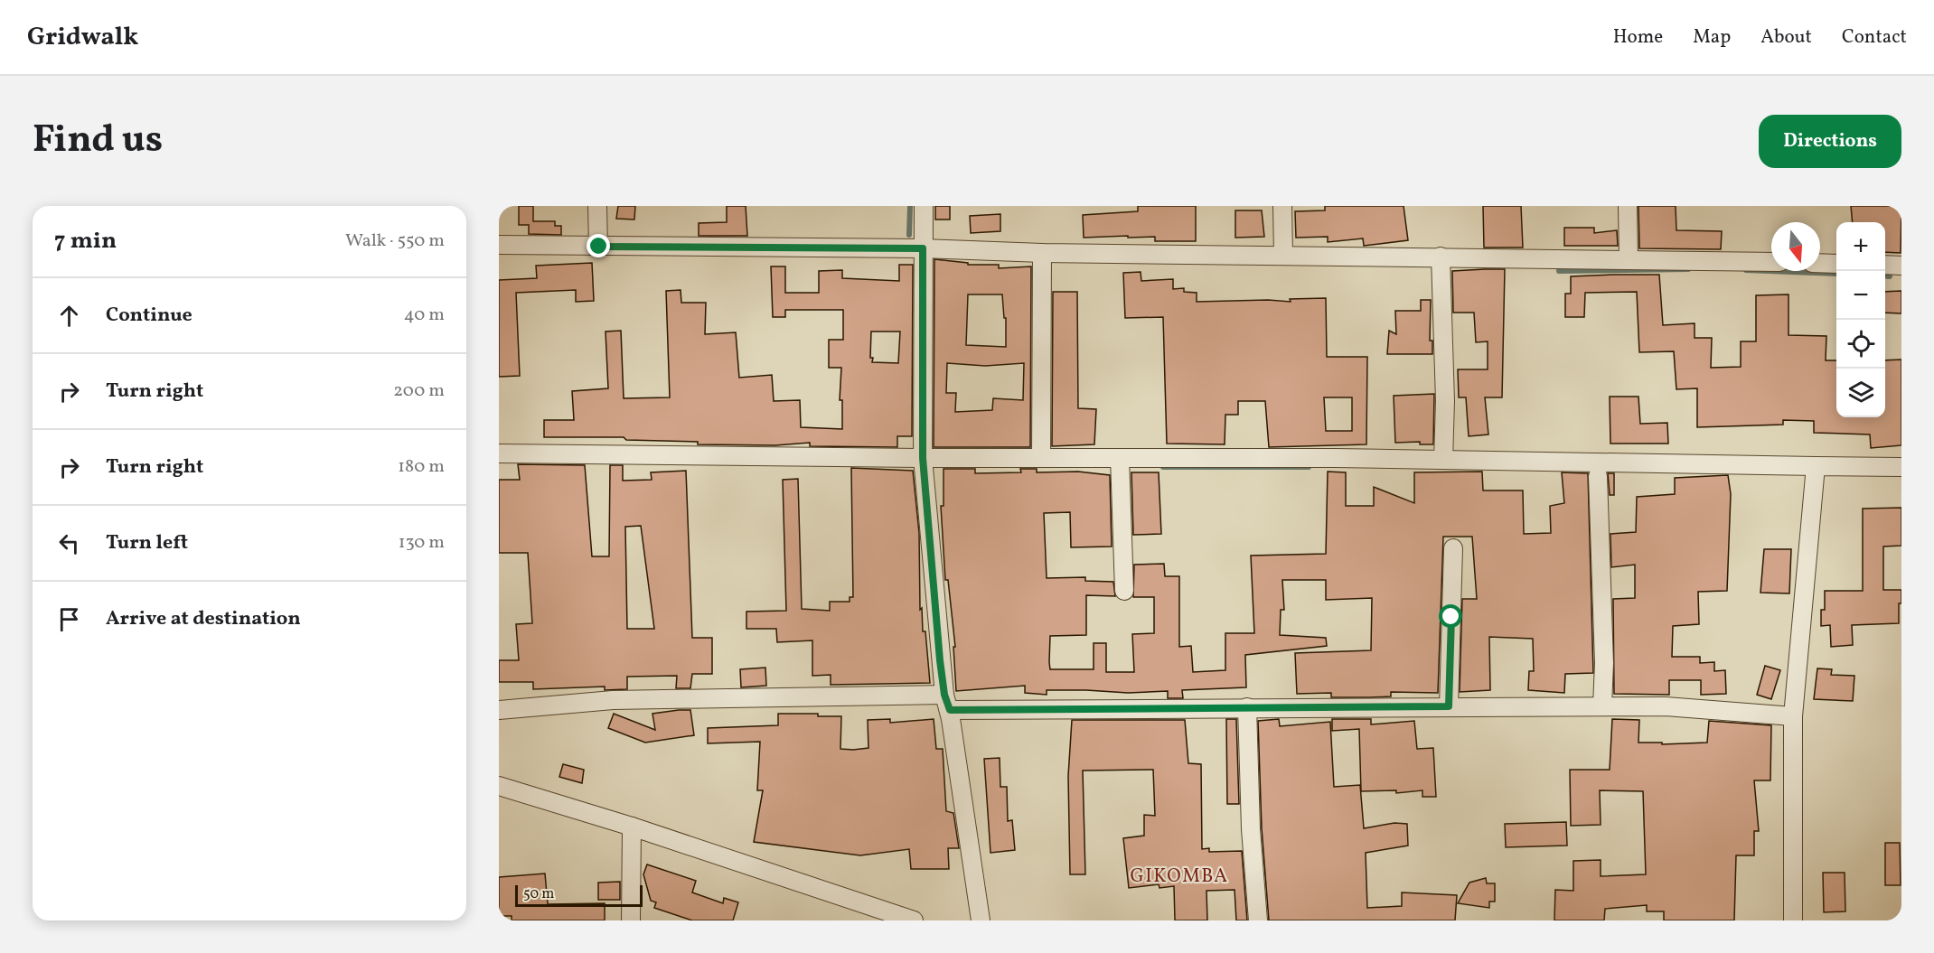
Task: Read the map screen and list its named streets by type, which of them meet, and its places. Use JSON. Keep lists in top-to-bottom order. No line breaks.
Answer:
{"districts":["GIKOMBA"],"scale_bar":"50 m","north":"bottom","page":{"header":"Gridwalk","nav":["Home","Map","About","Contact"],"title":"Find us","buttons":"Directions","heading":["7 min","Walk · 550 m"],"map_buttons":["+","−"],"list":[["Continue","40 m"],["Turn right","200 m"],["Turn right","180 m"],["Turn left","130 m"],"Arrive at destination"],"scale":"50 m"}}
